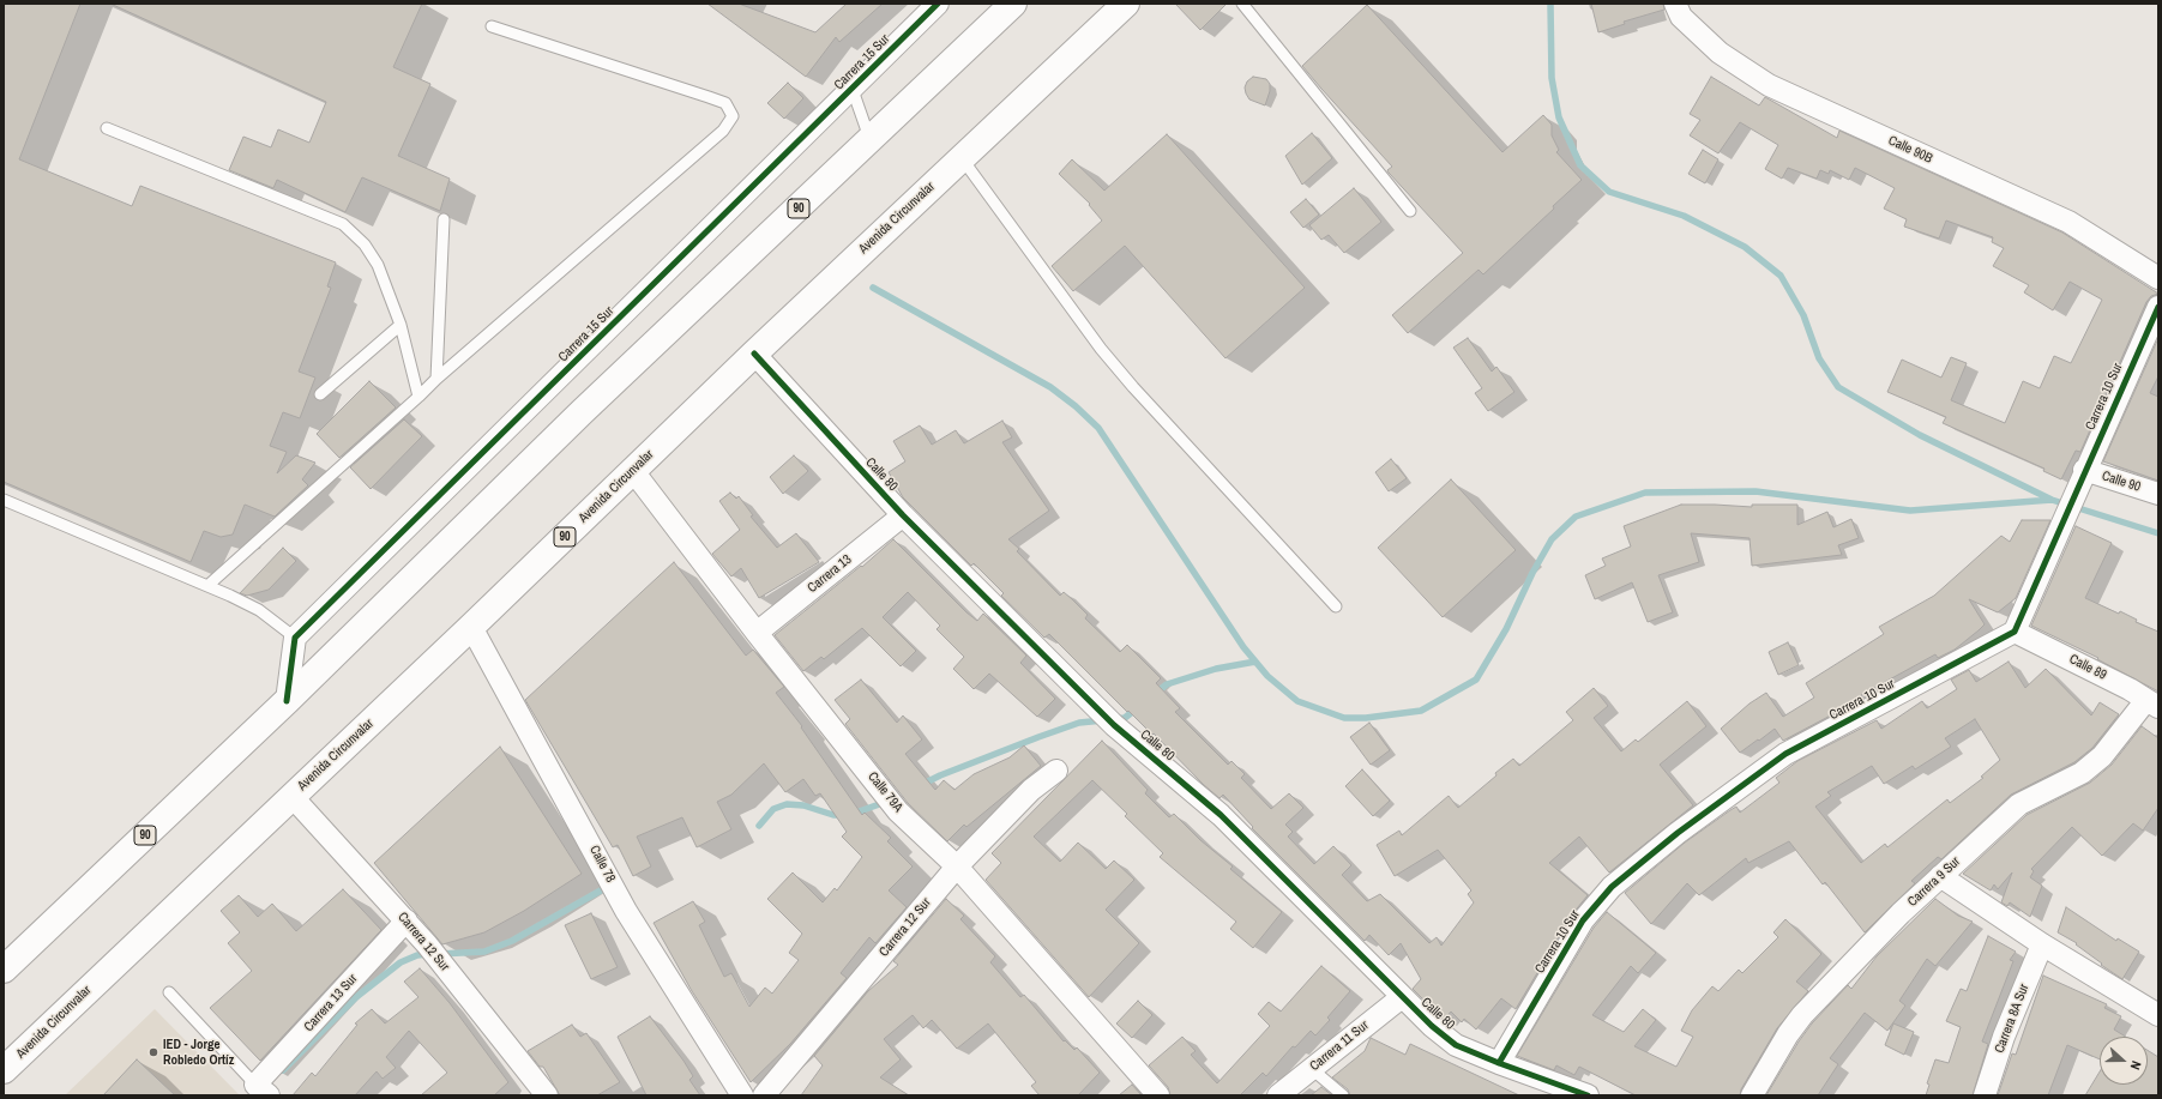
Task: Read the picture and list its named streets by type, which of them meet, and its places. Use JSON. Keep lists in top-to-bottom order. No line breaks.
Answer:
{"streets":{"highway":["90","Avenida Circunvalar"],"street":["Carrera 15 Sur","Calle 90B","Carrera 10 Sur","Calle 80","Calle 90","Carrera 13","Calle 89","Calle 79A","Calle 78","Carrera 9 Sur","Carrera 12 Sur","Carrera 13 Sur","Carrera 8A Sur","Carrera 11 Sur"]},"crossings":[["Carrera 15 Sur","90"],["Avenida Circunvalar","Calle 80"],["Avenida Circunvalar","Calle 79A"],["Avenida Circunvalar","Calle 78"],["Avenida Circunvalar","Carrera 12 Sur"],["Carrera 10 Sur","Calle 80"],["Carrera 10 Sur","Calle 90"],["Carrera 10 Sur","Calle 89"],["Calle 80","Carrera 13"],["Calle 80","Carrera 11 Sur"],["Carrera 13","Calle 79A"],["Calle 89","Carrera 9 Sur"],["Calle 79A","Carrera 12 Sur"],["Carrera 12 Sur","Carrera 13 Sur"]],"places":["IED - Jorge Robledo Ortíz"],"north":"right"}
